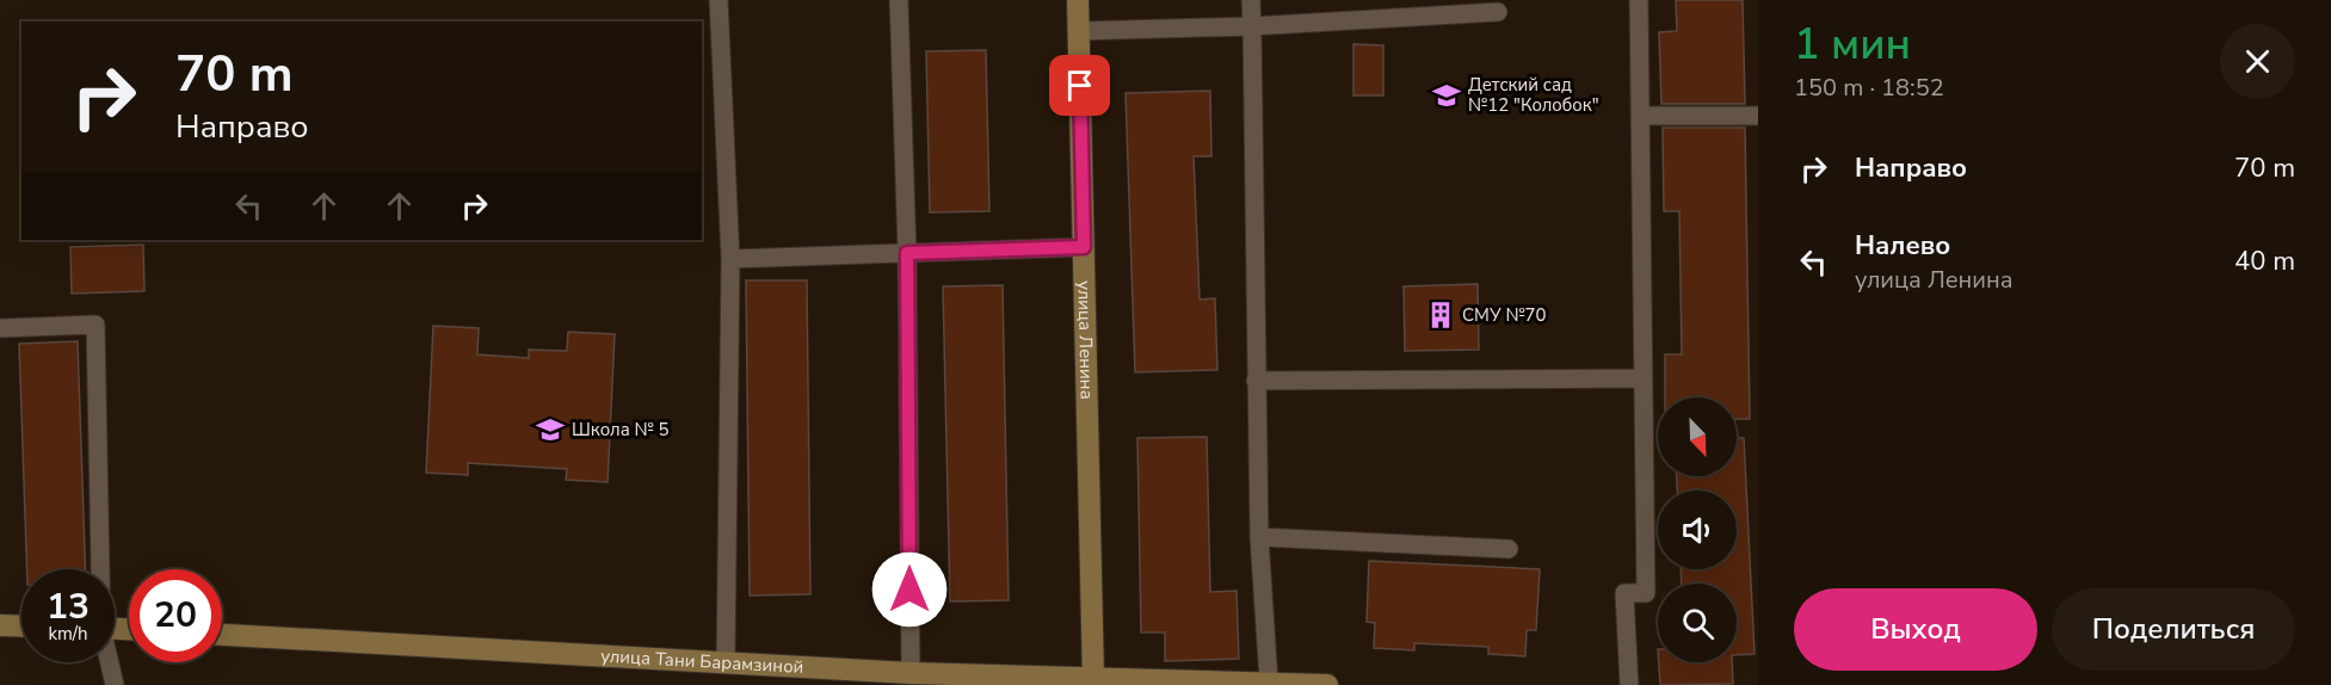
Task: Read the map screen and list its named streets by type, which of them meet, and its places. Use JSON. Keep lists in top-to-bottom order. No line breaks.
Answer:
{"streets":{"street":["улица Ленина","улица Тани Барамзиной"]},"crossings":[["улица Ленина","улица Тани Барамзиной"]],"places":{"school or university":["Детский сад №12 \"Колобок\"","Школа № 5"],"building":["СМУ №70"]},"north":"bottom right","page":{"heading":["1 мин","150 m · 18:52"],"turn":["70 m","Направо"],"list":[{"name":"Направо","value":"70 m"},{"name":"Налево","note":"улица Ленина","value":"40 m"}],"speed":"13 km/h","limit":"20","buttons":["Выход","Поделиться"]}}
